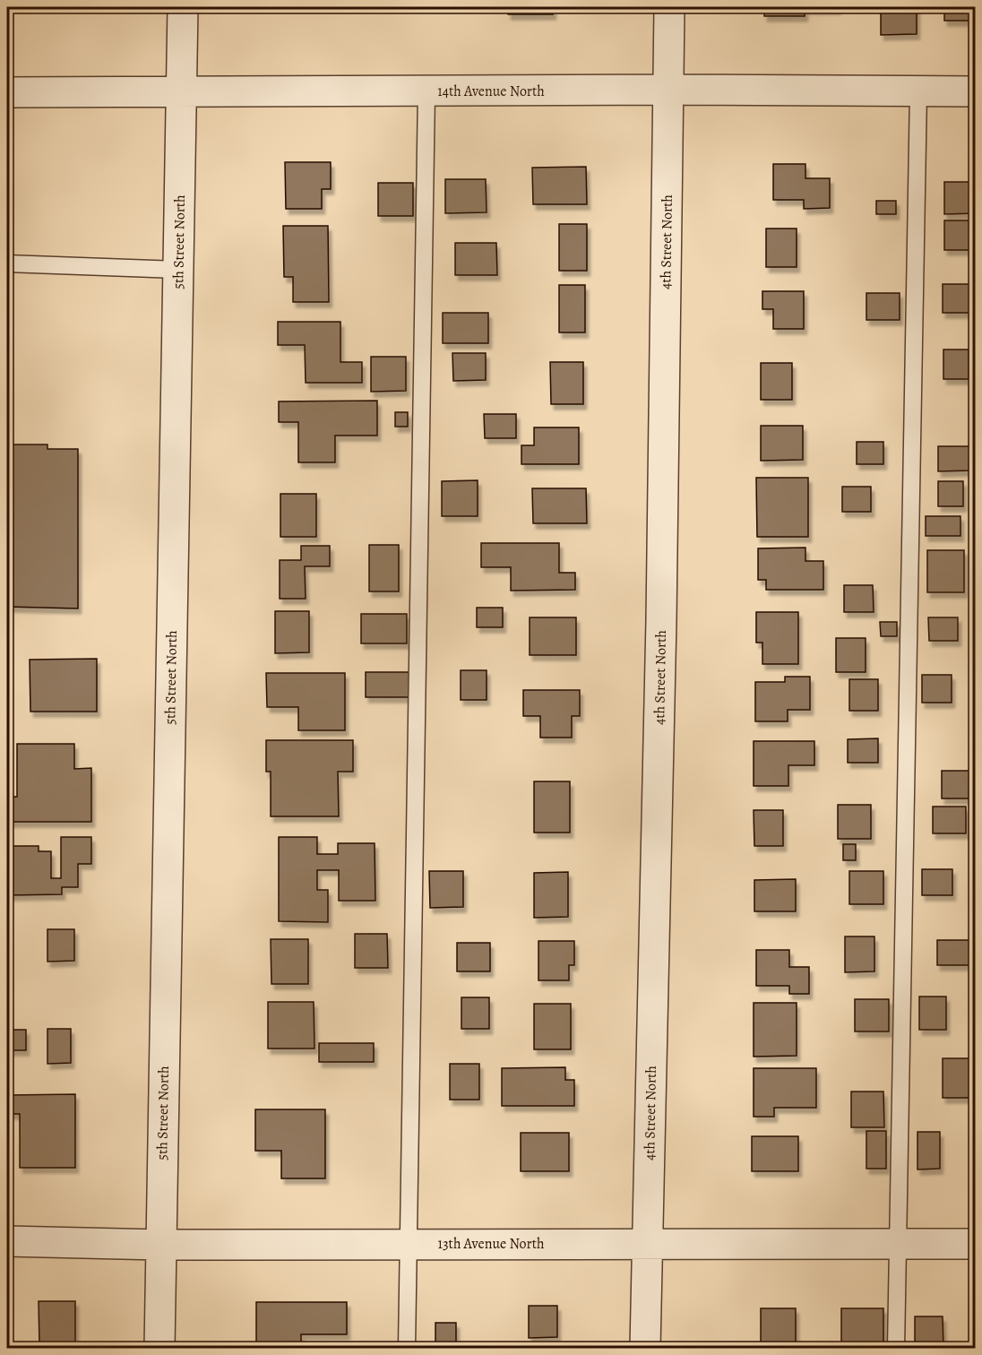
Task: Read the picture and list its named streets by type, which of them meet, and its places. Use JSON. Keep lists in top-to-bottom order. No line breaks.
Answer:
{"streets":{"street":["14th Avenue North","5th Street North","4th Street North","13th Avenue North"]},"crossings":[["14th Avenue North","5th Street North"],["14th Avenue North","4th Street North"],["5th Street North","13th Avenue North"],["4th Street North","13th Avenue North"]]}
